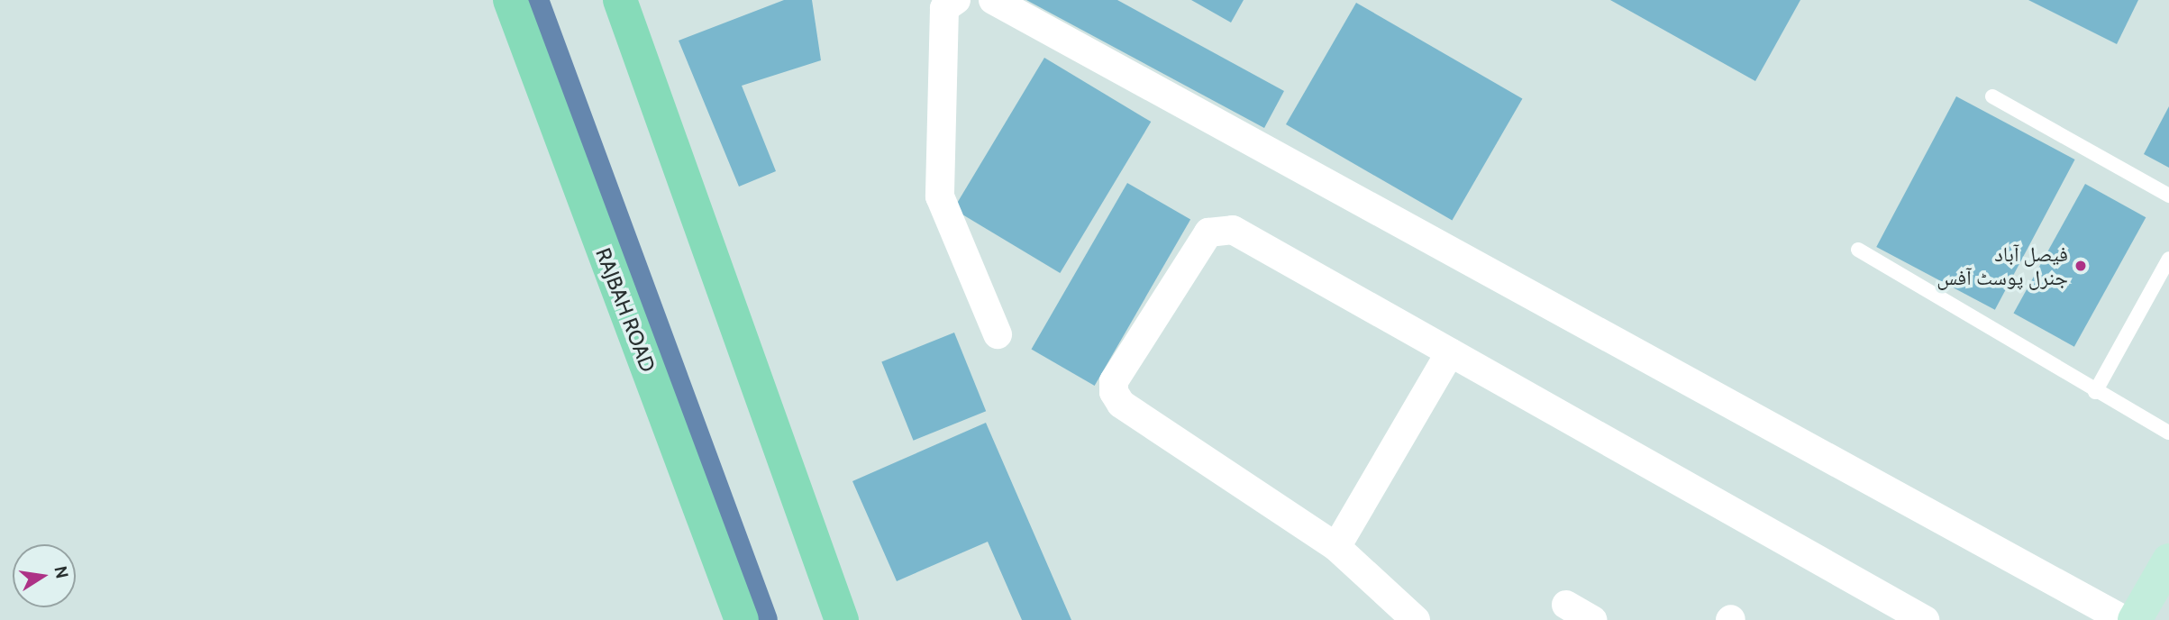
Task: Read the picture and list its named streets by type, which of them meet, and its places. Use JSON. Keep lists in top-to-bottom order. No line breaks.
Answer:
{"streets":{"main road":["RAJBAH ROAD"]},"places":["فیصل آباد جنرل پوسٹ آفس"],"north":"right"}
